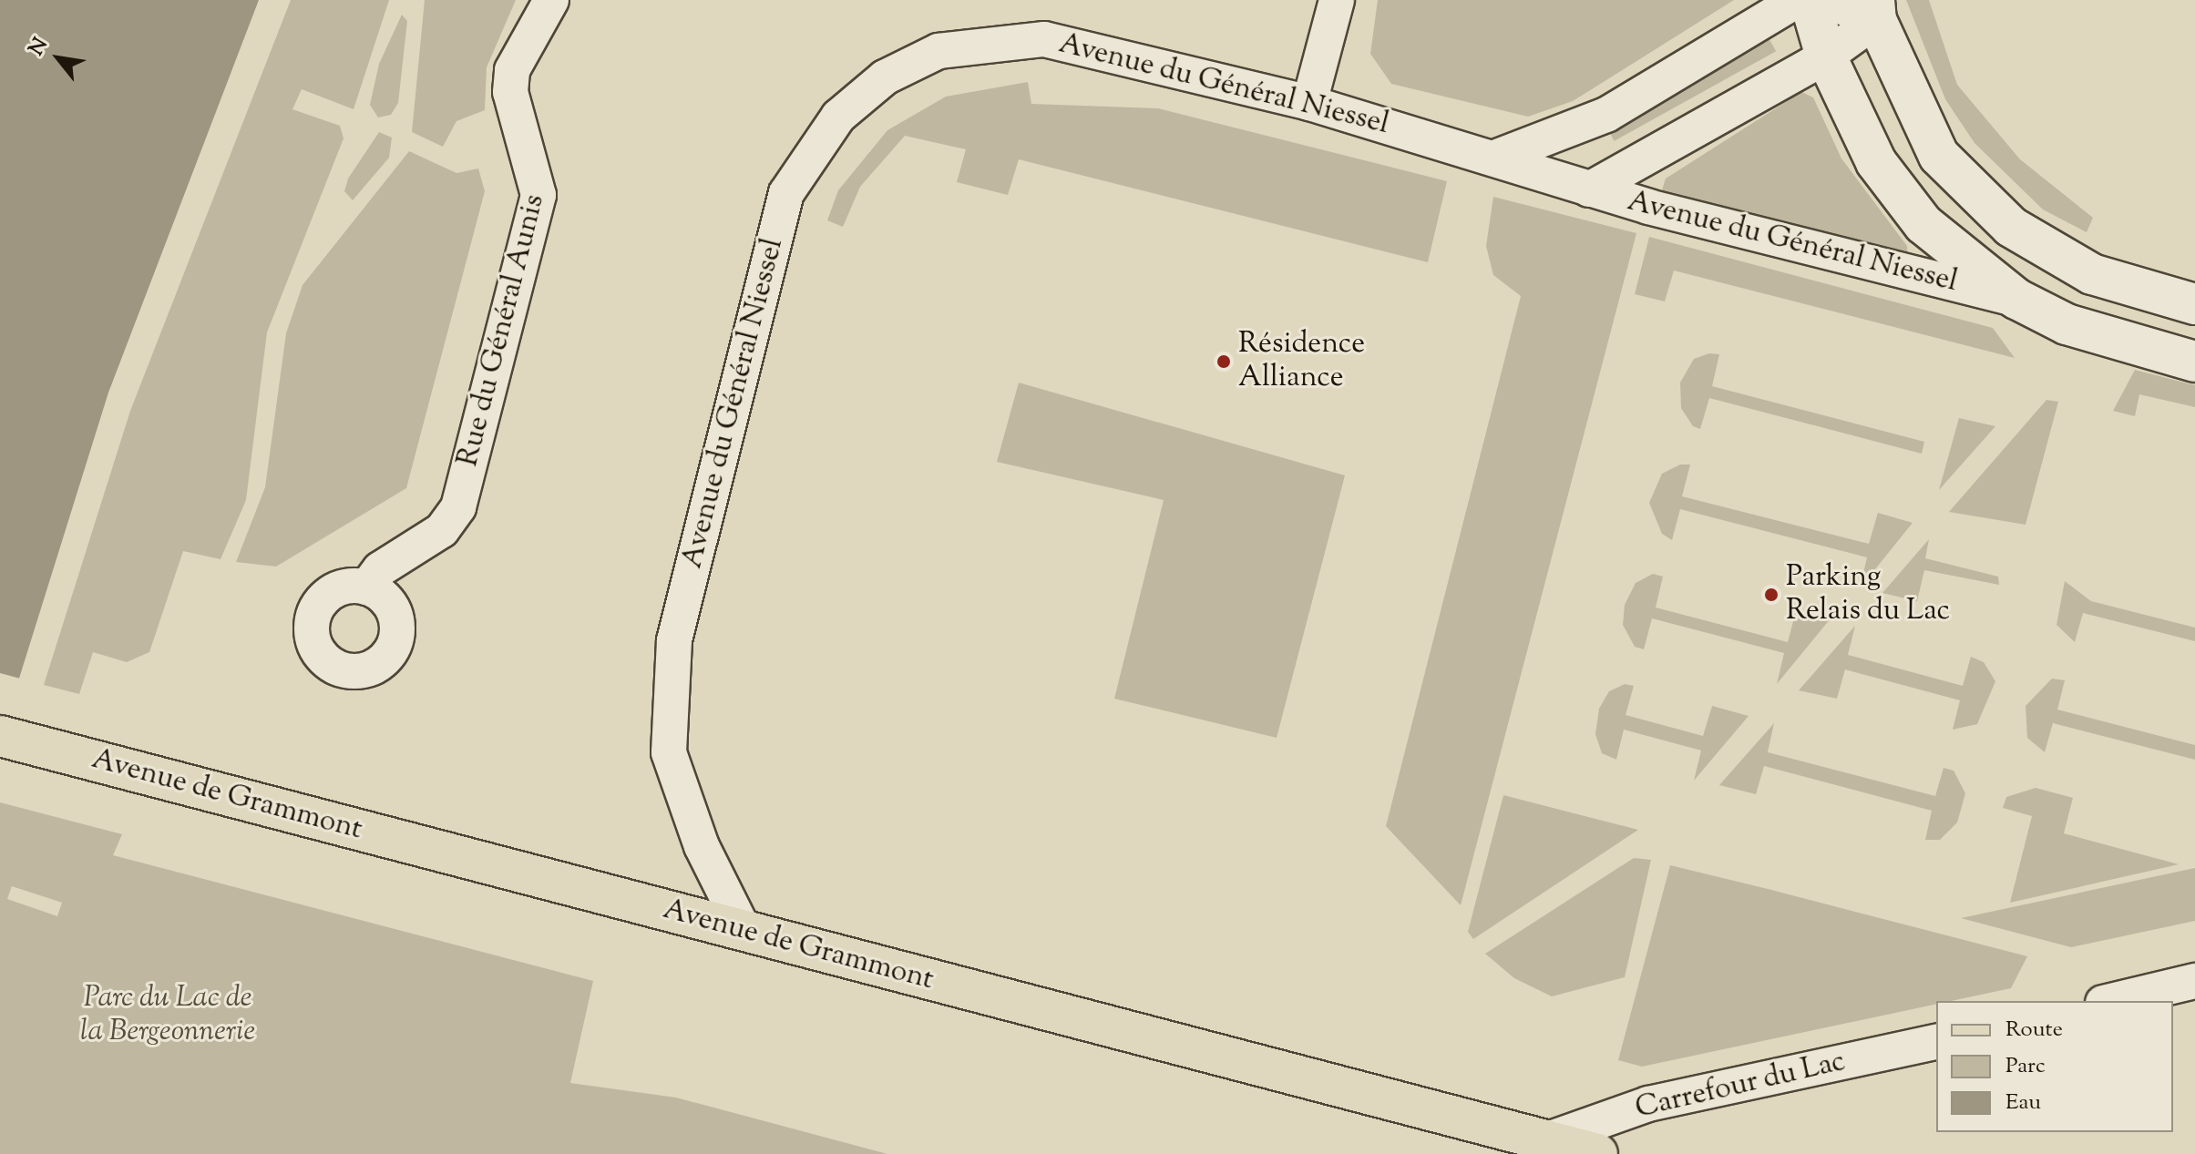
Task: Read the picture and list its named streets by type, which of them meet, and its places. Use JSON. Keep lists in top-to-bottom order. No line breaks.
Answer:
{"streets":{"main road":["Avenue de Grammont"],"street":["Avenue du Général Niessel","Rue du Général Aunis","Carrefour du Lac"]},"crossings":[["Avenue du Général Niessel","Avenue de Grammont"],["Avenue de Grammont","Carrefour du Lac"]],"parks":["Parc du Lac de la Bergeonnerie"],"places":["Résidence Alliance","Parking Relais du Lac"],"legend":["Route","Parc","Eau"],"north":"top left"}
